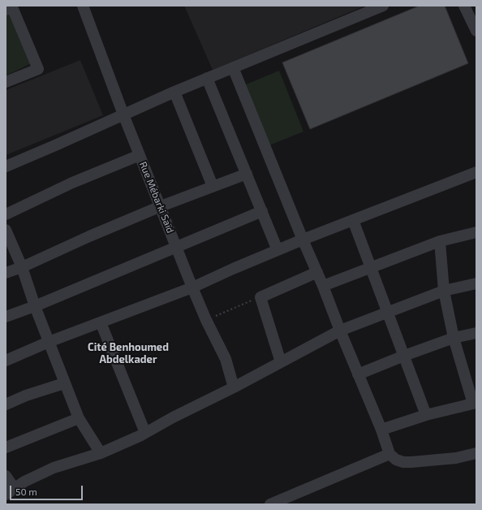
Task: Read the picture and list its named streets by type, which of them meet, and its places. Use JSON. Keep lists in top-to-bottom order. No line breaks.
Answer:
{"streets":{"street":["Rue Mébarki Saïd"]},"districts":["Cité Benhoumed Abdelkader"],"scale_bar":"50 m"}
